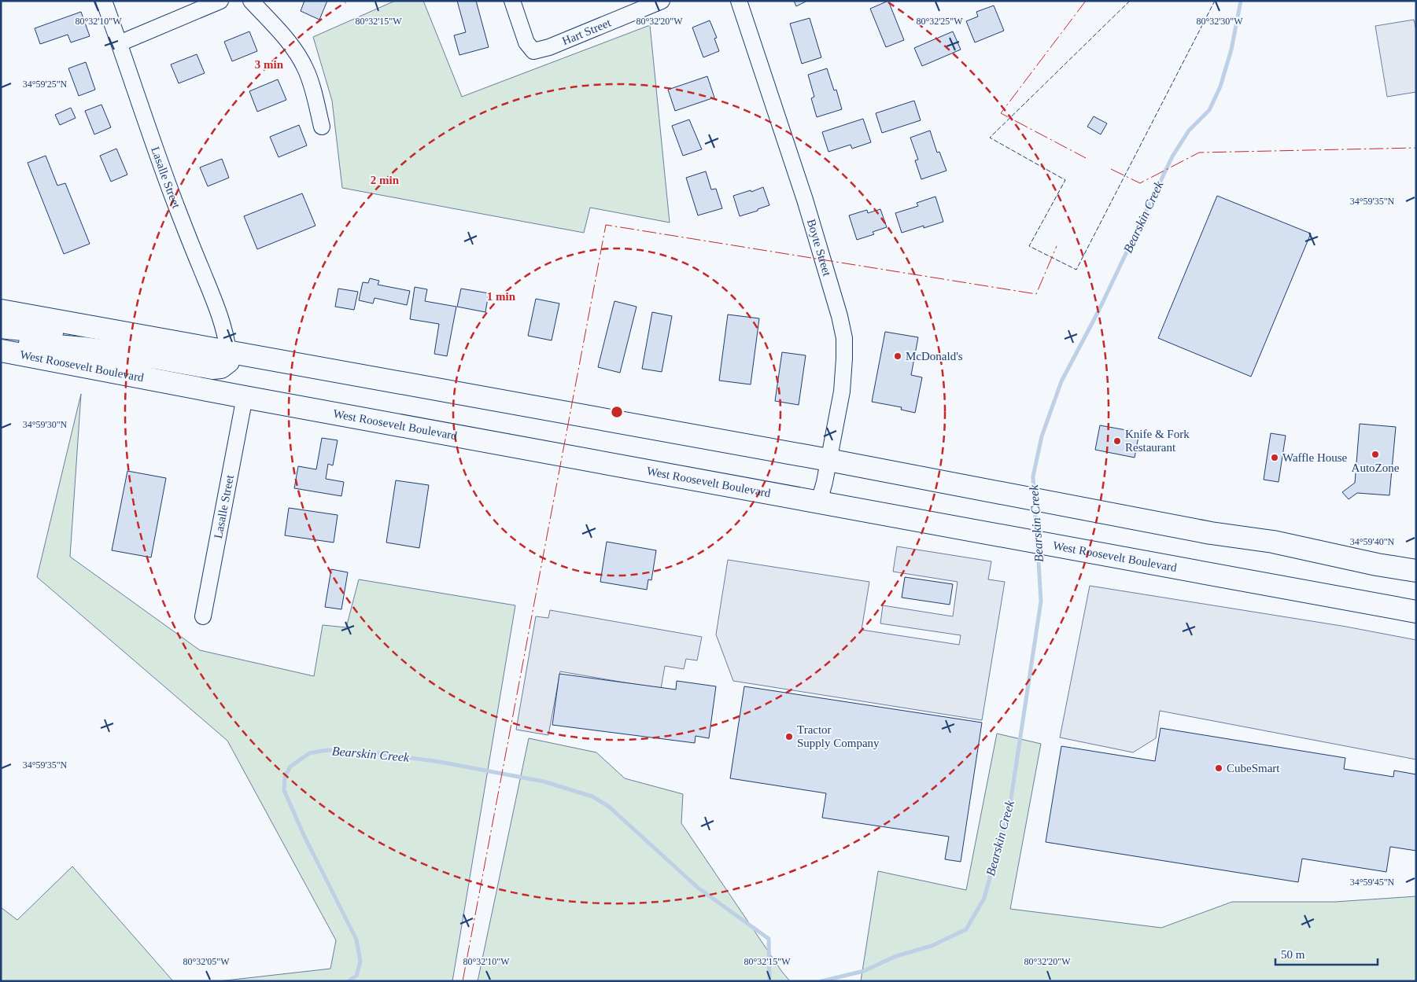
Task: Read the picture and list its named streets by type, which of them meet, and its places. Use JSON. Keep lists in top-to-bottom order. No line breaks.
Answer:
{"streets":{"highway":["West Roosevelt Boulevard"],"street":["Hart Street","Lasalle Street","Boyte Street"]},"crossings":[["Lasalle Street","West Roosevelt Boulevard"],["Boyte Street","West Roosevelt Boulevard"]],"water":["Bearskin Creek"],"places":["McDonald's","Knife & Fork Restaurant","AutoZone","Waffle House","Tractor Supply Company","CubeSmart"],"scale_bar":"50 m","coordinates":["80°32'30\"W","80°32'10\"W","80°32'15\"W","80°32'20\"W","80°32'25\"W","34°59'25\"N","34°59'35\"N","34°59'30\"N","34°59'40\"N","34°59'45\"N","80°32'05\"W"],"rings":["3 min","2 min","1 min"]}
